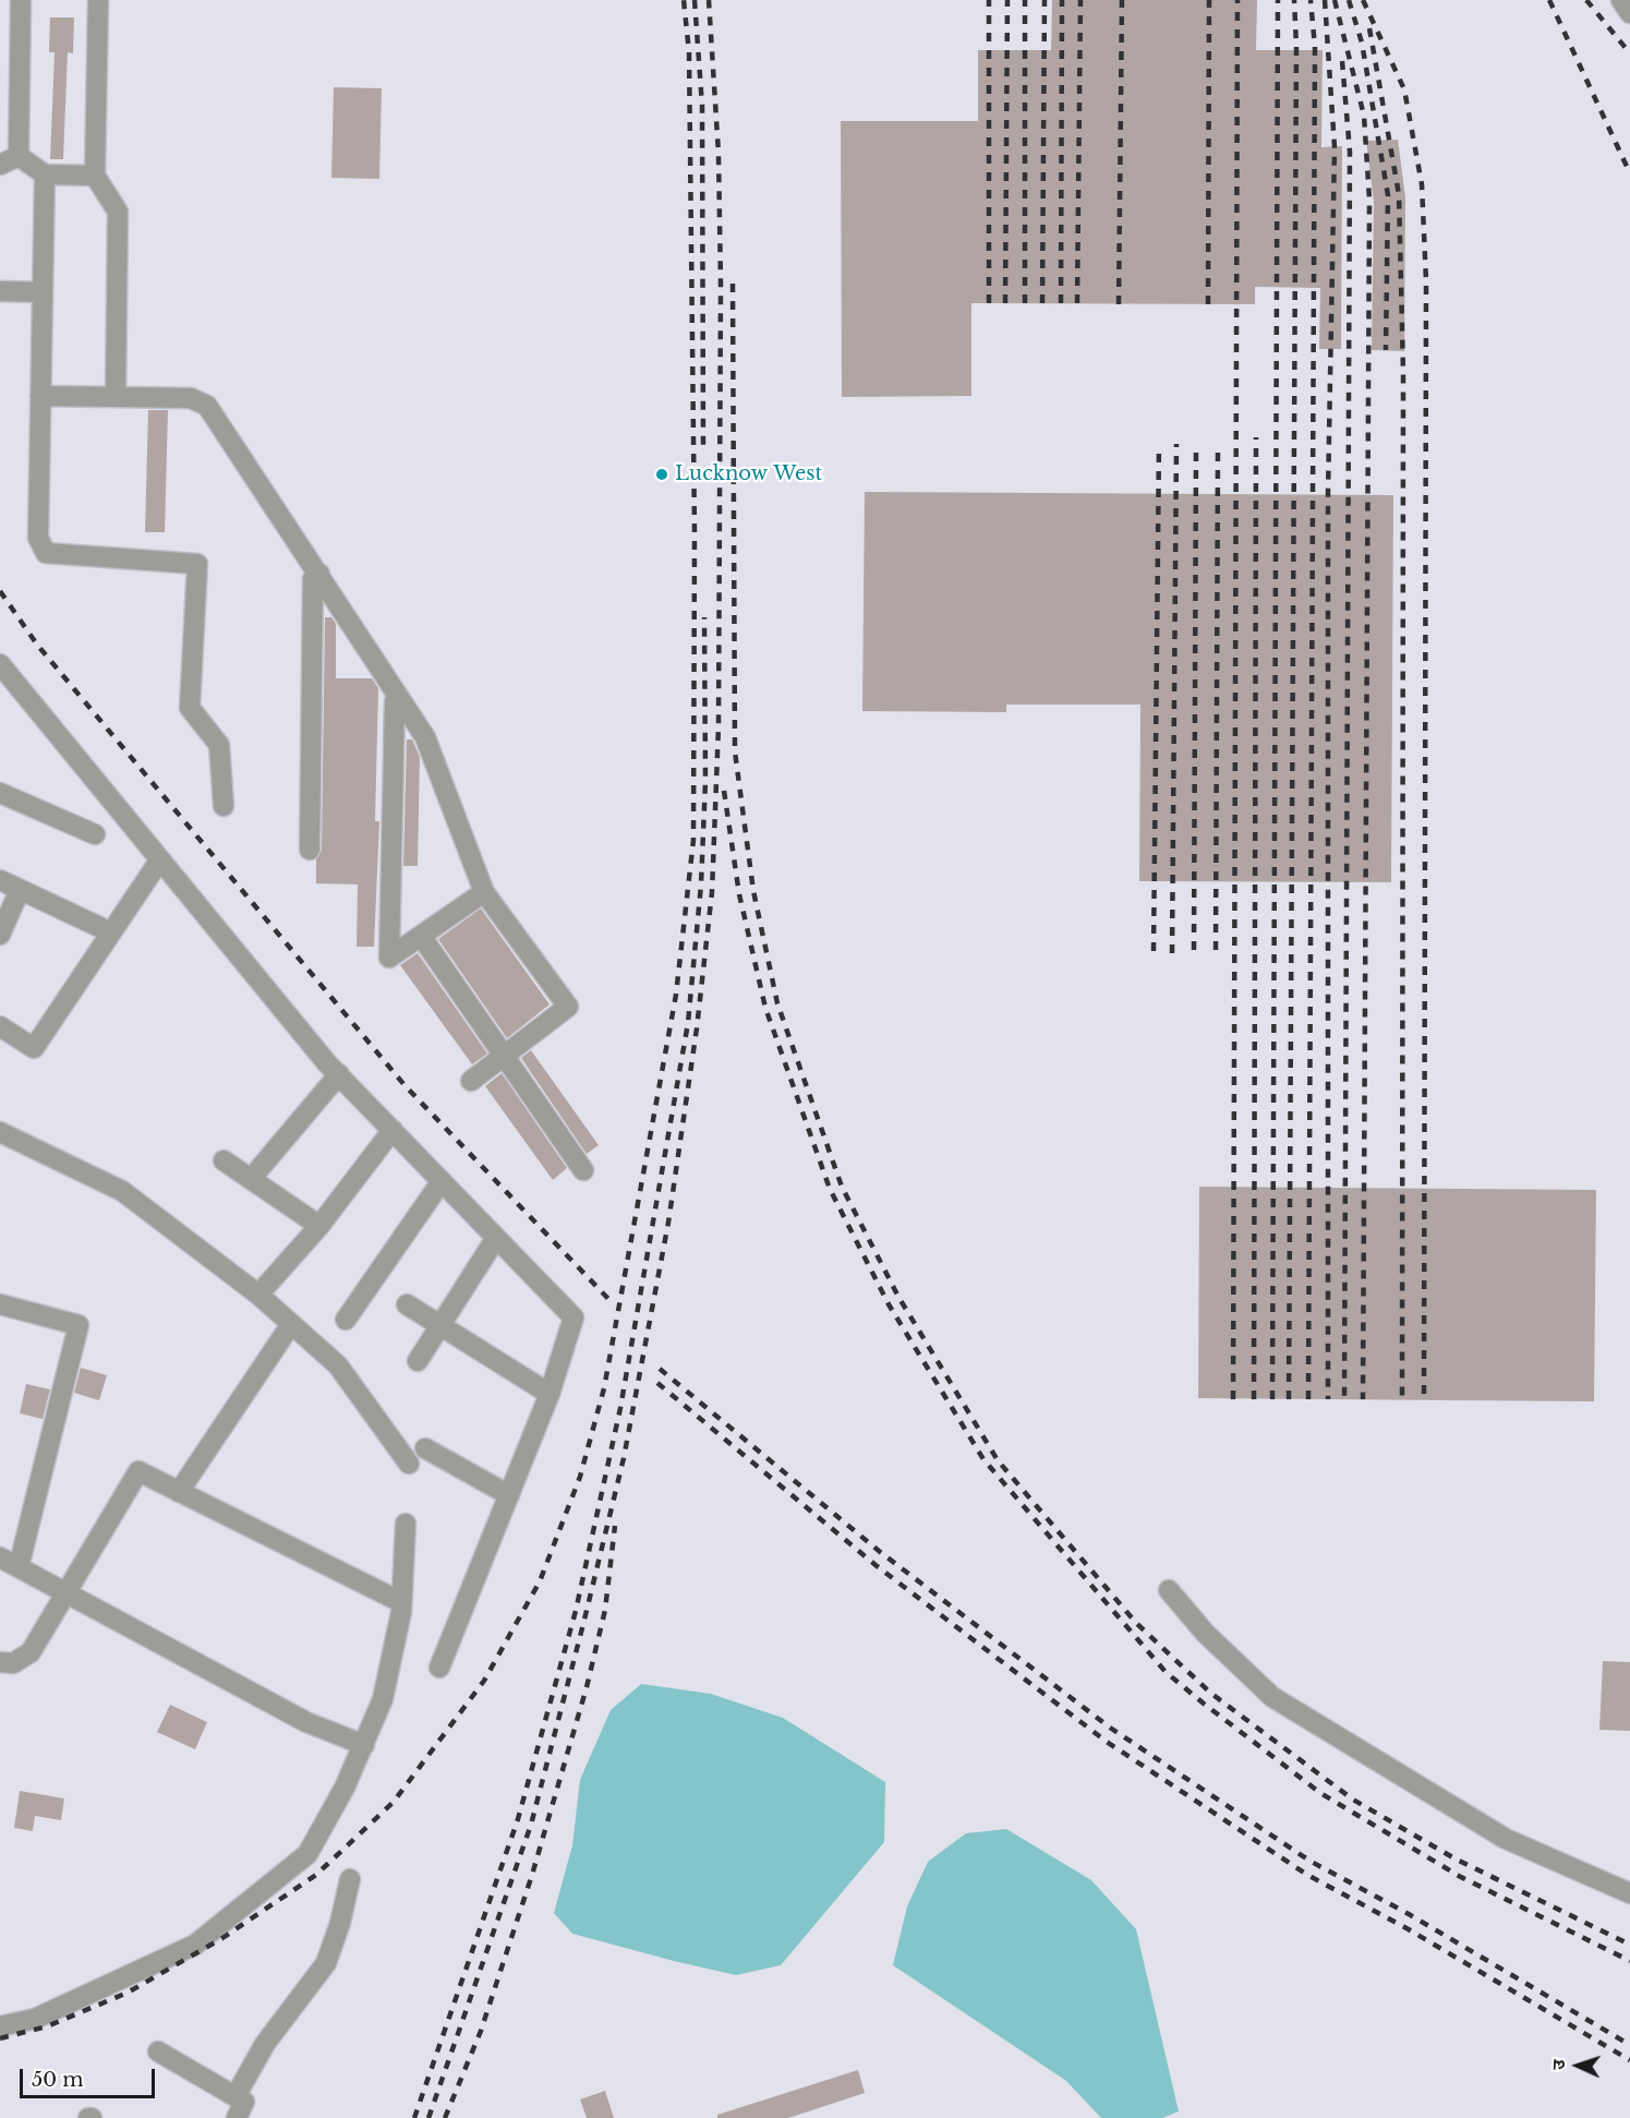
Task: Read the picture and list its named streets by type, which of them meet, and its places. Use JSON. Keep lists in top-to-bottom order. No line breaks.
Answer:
{"places":["Lucknow West"],"scale_bar":"50 m","north":"left"}
